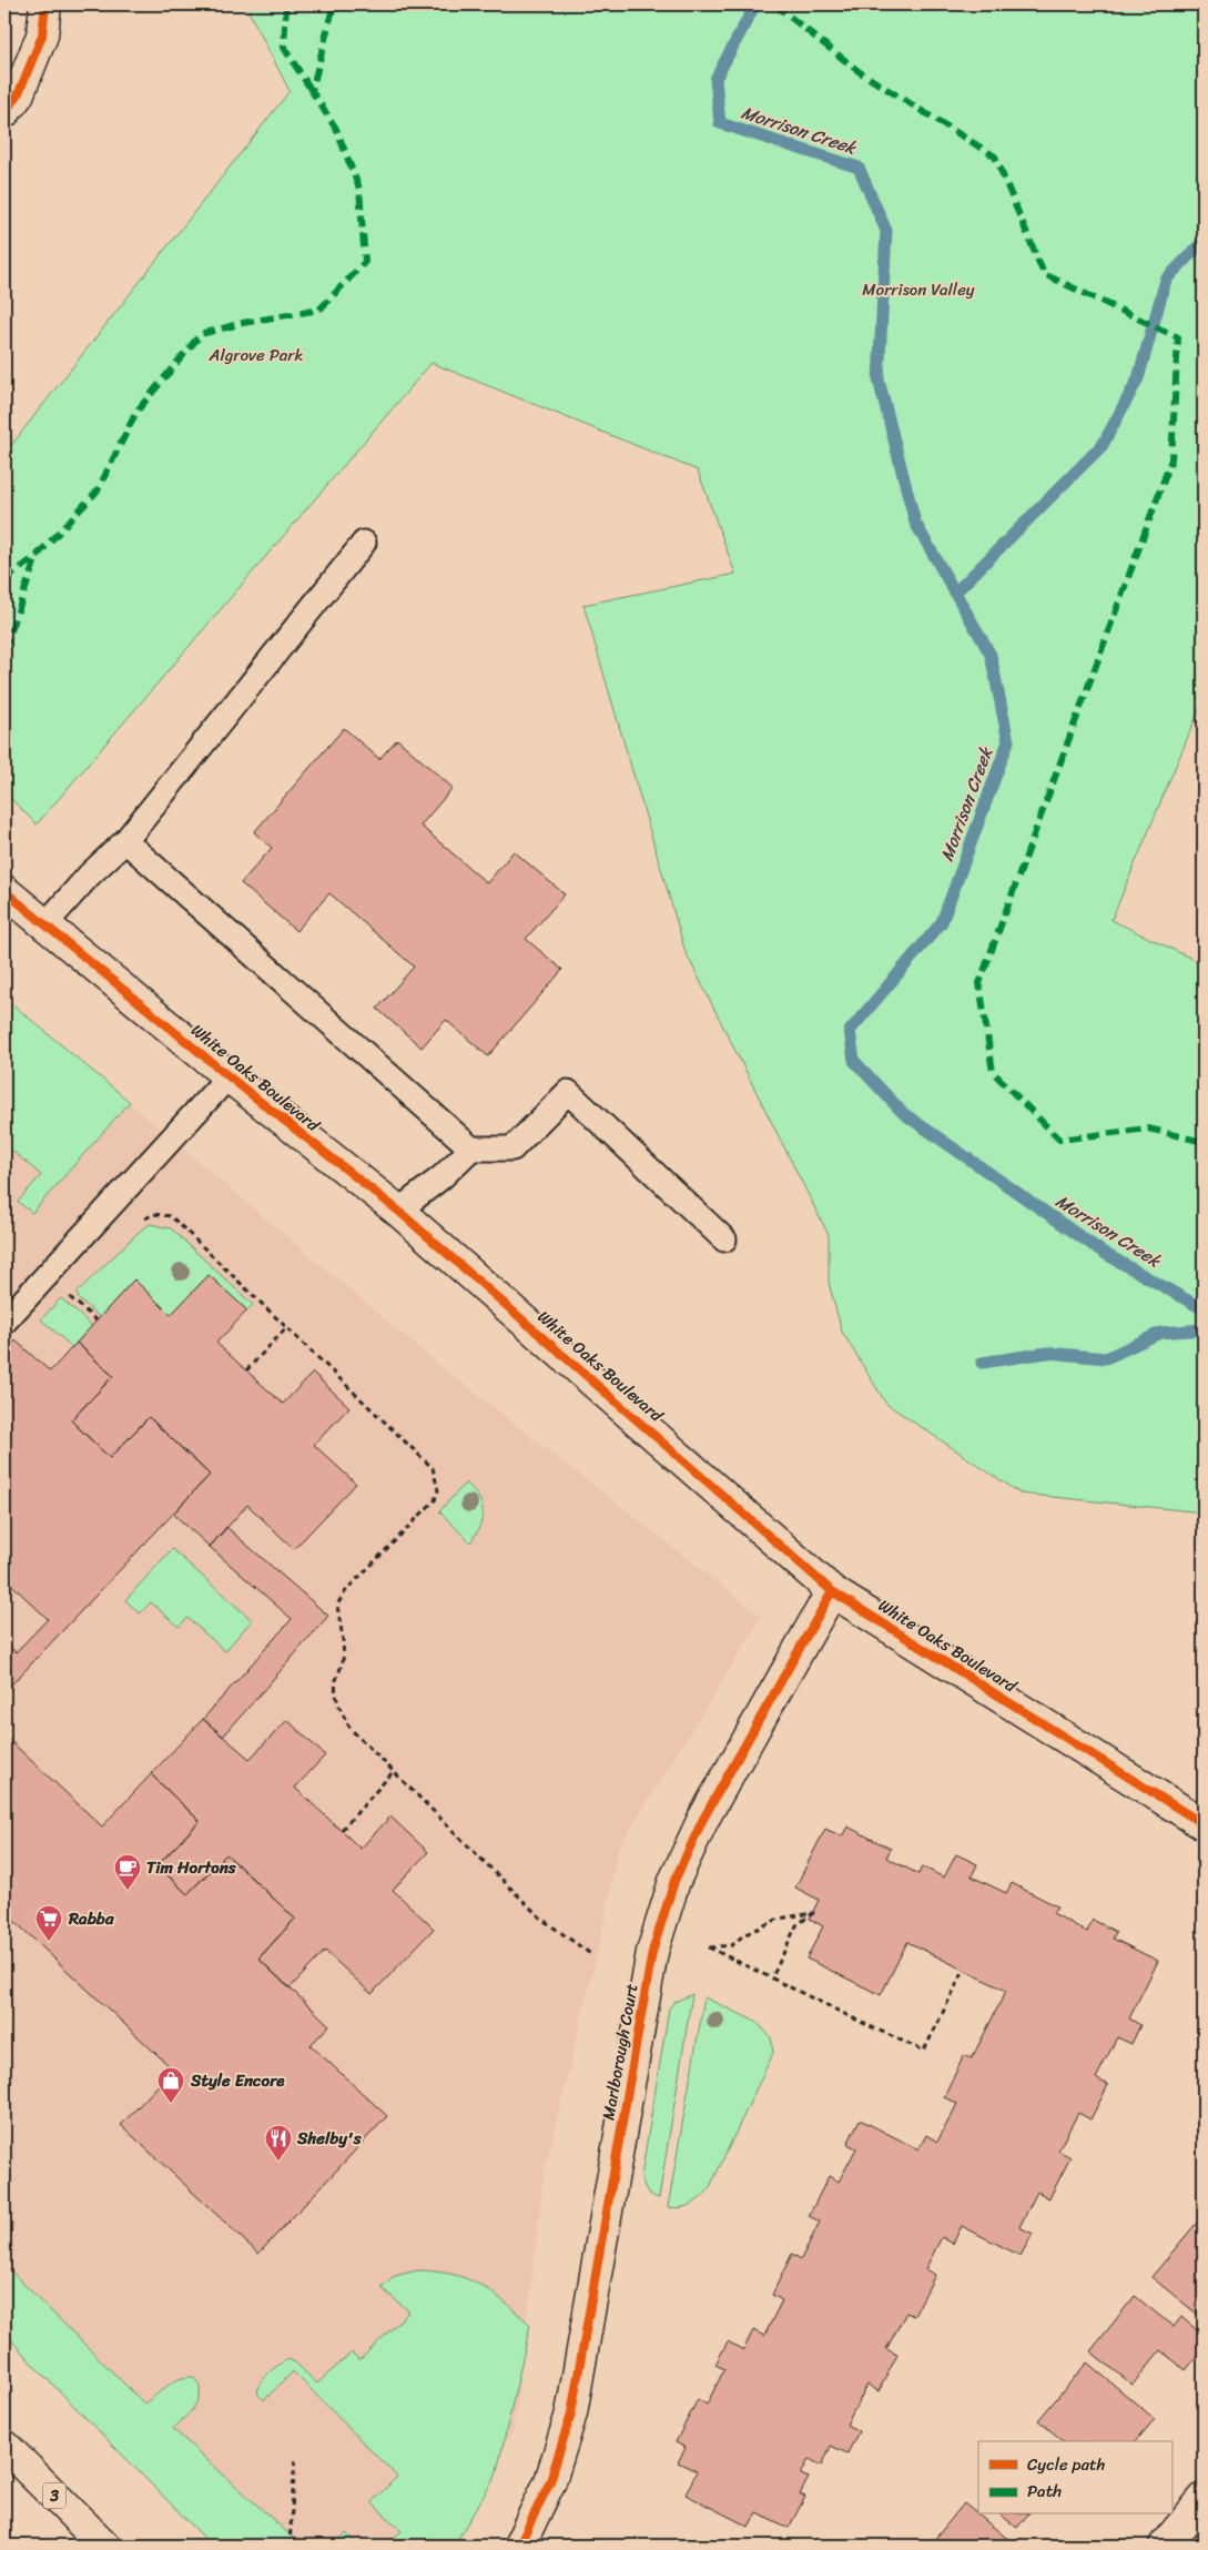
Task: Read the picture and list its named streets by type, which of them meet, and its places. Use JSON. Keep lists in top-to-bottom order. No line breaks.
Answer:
{"streets":{"street":["White Oaks Boulevard","Marlborough Court","3"]},"crossings":[["White Oaks Boulevard","Marlborough Court"]],"water":["Morrison Creek"],"parks":["Morrison Valley","Algrove Park"],"places":{"cafe":["Tim Hortons"],"supermarket":["Rabba"],"shop":["Style Encore"],"restaurant":["Shelby's"]},"legend":["Cycle path","Path"]}
